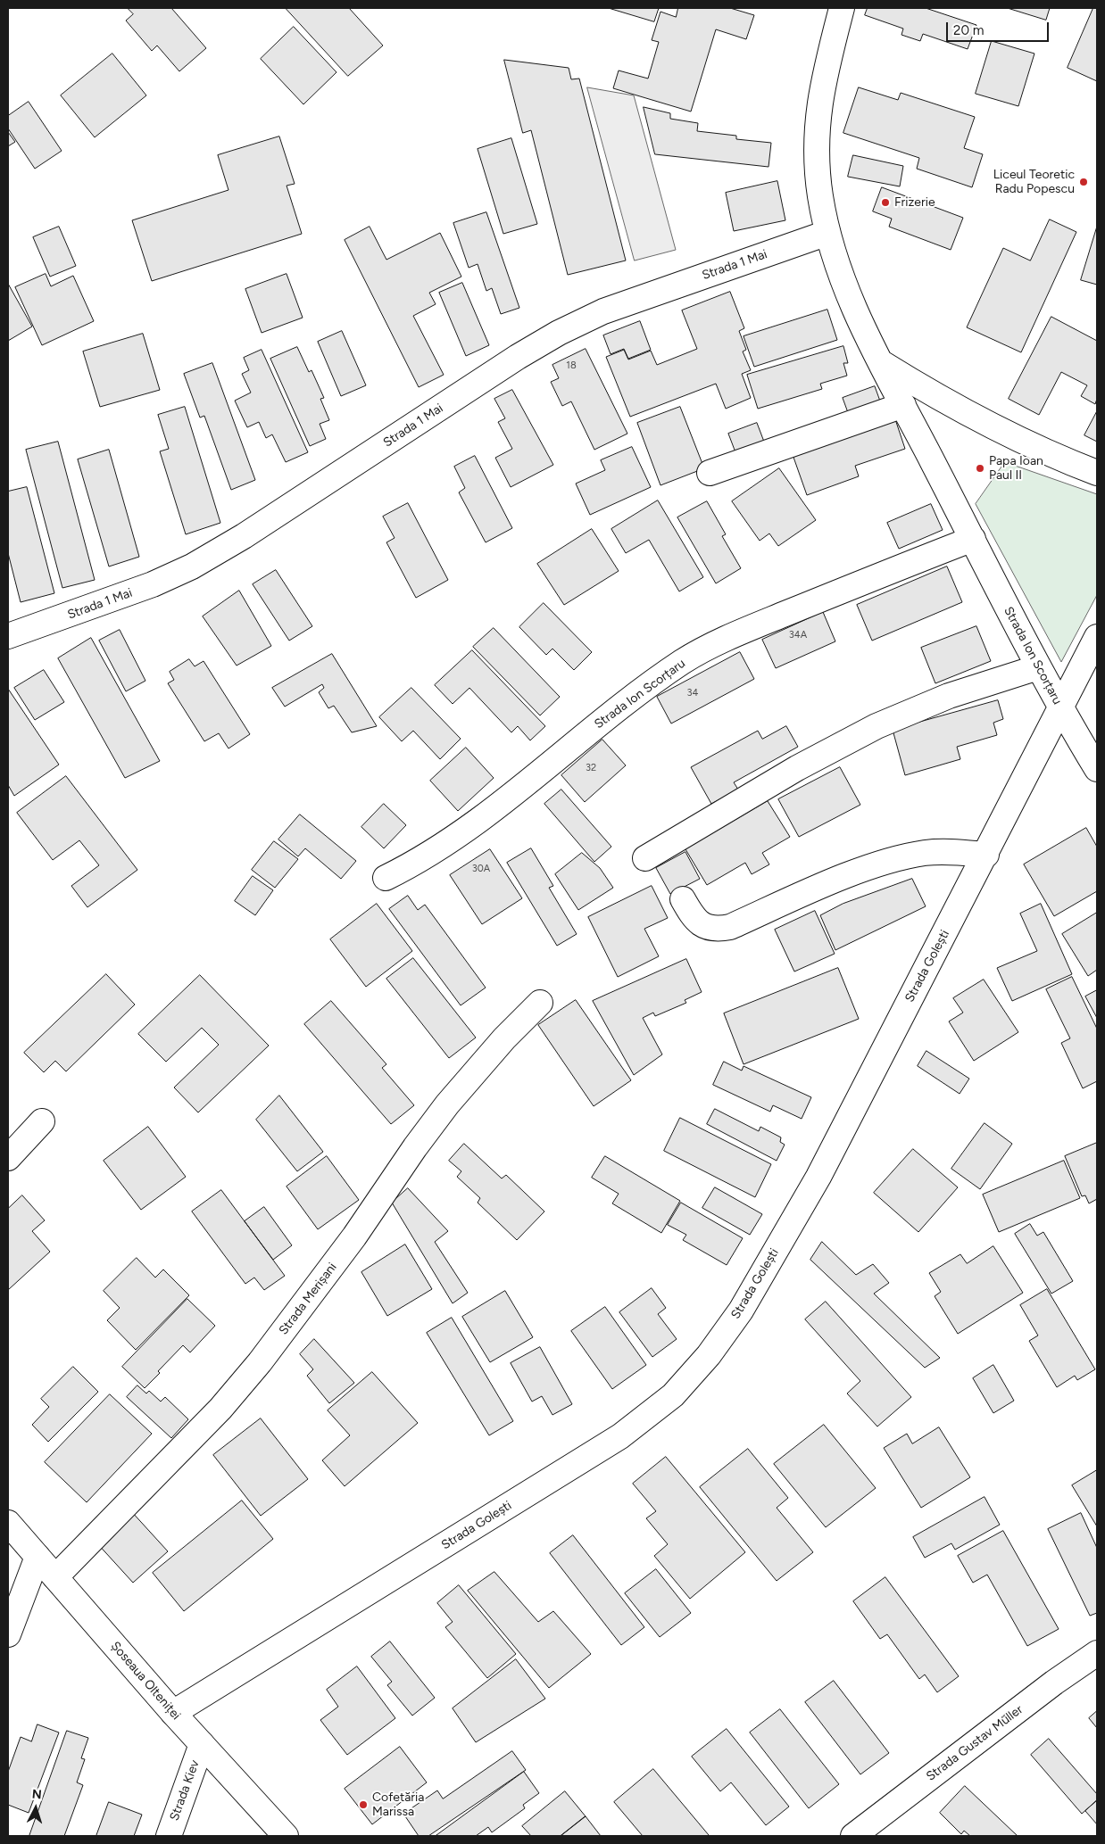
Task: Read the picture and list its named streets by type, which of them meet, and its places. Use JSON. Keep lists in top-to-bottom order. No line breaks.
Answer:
{"streets":{"street":["Strada 1 Mai","Strada Ion Scorțaru","Strada Golești","Strada Merișani","Șoseaua Olteniței","Strada Gustav Műller","Strada Kiev"]},"crossings":[["Strada 1 Mai","Strada Ion Scorțaru"],["Strada Ion Scorțaru","Strada Golești"],["Strada Golești","Șoseaua Olteniței"],["Strada Merișani","Șoseaua Olteniței"],["Șoseaua Olteniței","Strada Kiev"]],"places":["Liceul Teoretic Radu Popescu","Frizerie","Papa Ioan Paul II","Cofetăria Marissa"],"house_numbers":["18","34A","34","32","30A"],"scale_bar":"20 m","north":"top"}
